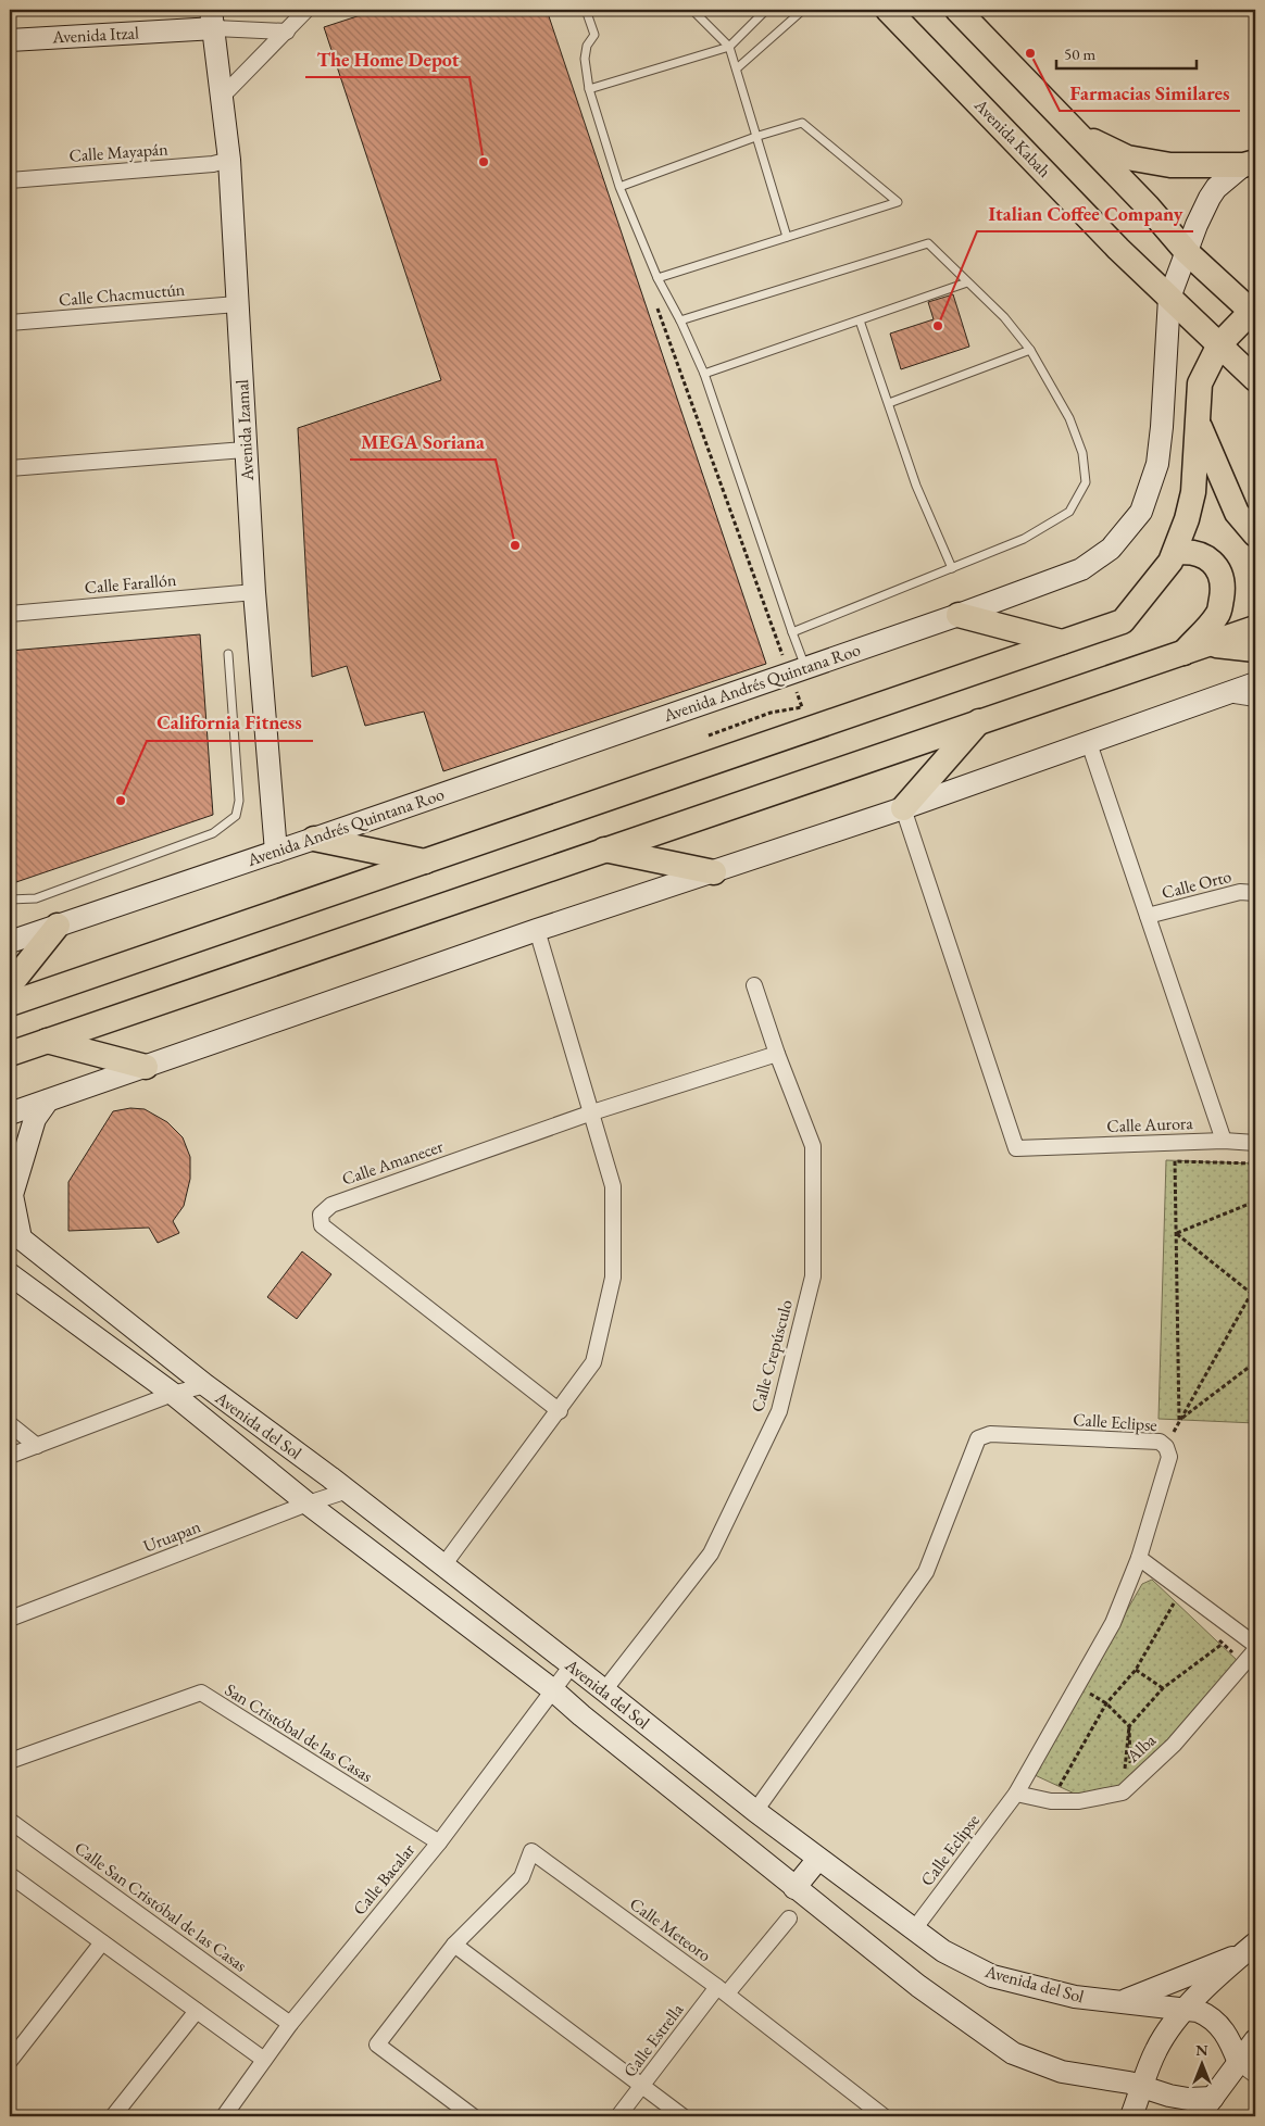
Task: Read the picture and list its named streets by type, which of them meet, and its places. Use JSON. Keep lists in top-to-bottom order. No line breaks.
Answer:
{"streets":{"main road":["Avenida Kabah"],"street":["Avenida Itzal","Calle Mayapán","Calle Chacmuctún","Avenida Izamal","Calle Farallón","Avenida Andrés Quintana Roo","Calle Orto","Calle Aurora","Calle Amanecer","Calle Crepúsculo","Calle Eclipse","Avenida del Sol","Uruapan","San Cristóbal de las Casas","Alba","Calle Bacalar","Calle San Cristóbal de las Casas","Calle Meteoro","Calle Estrella"]},"crossings":[["Avenida Itzal","Avenida Izamal"],["Avenida Kabah","Avenida Andrés Quintana Roo"],["Calle Mayapán","Avenida Izamal"],["Calle Chacmuctún","Avenida Izamal"],["Avenida Izamal","Calle Farallón"],["Avenida Izamal","Avenida Andrés Quintana Roo"],["Calle Orto","Calle Aurora"],["Calle Amanecer","Calle Crepúsculo"],["Calle Crepúsculo","Avenida del Sol"],["Calle Eclipse","Avenida del Sol"],["Avenida del Sol","Uruapan"],["Avenida del Sol","Calle Bacalar"],["San Cristóbal de las Casas","Calle Bacalar"],["Calle Bacalar","Calle San Cristóbal de las Casas"],["Calle Meteoro","Calle Estrella"]],"places":["Farmacias Similares","The Home Depot","Italian Coffee Company","MEGA Soriana","California Fitness"],"scale_bar":"50 m","north":"top"}
